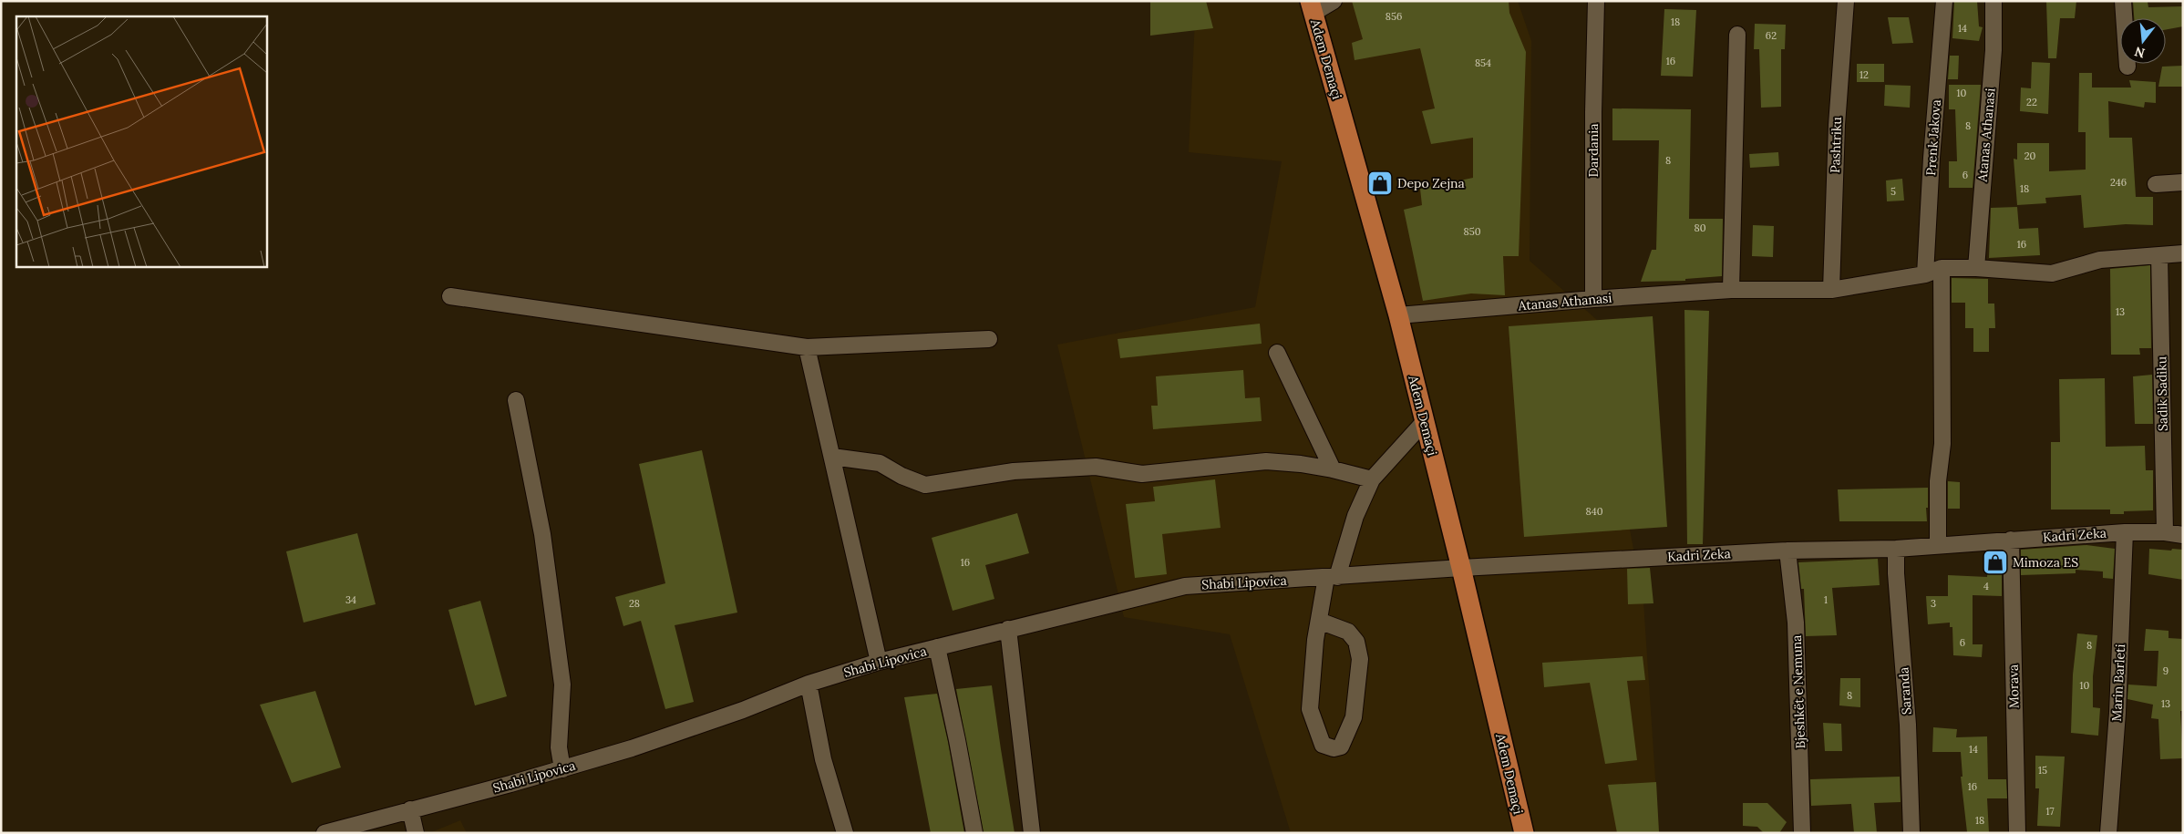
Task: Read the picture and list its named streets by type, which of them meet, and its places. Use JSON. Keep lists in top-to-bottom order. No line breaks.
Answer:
{"streets":{"main road":["Adem Demaçi"],"street":["Atanas Athanasi","Prenk Jakova","Pashtriku","Dardania","Sadik Sadiku","Kadri Zeka","Shabi Lipovica","Marin Barleti","Morava","Saranda","Bjeshkët e Nemuna"]},"crossings":[["Adem Demaçi","Atanas Athanasi"],["Adem Demaçi","Kadri Zeka"],["Adem Demaçi","Shabi Lipovica"],["Atanas Athanasi","Prenk Jakova"],["Atanas Athanasi","Pashtriku"],["Atanas Athanasi","Dardania"],["Atanas Athanasi","Sadik Sadiku"],["Sadik Sadiku","Kadri Zeka"],["Kadri Zeka","Shabi Lipovica"],["Kadri Zeka","Marin Barleti"],["Kadri Zeka","Morava"],["Kadri Zeka","Saranda"],["Kadri Zeka","Bjeshkët e Nemuna"]],"places":{"shop":["Depo Zejna","Mimoza ES"]},"house_numbers":["856","18","14","62","16","854","12","10","22","8","20","8","6","246","18","5","80","850","16","13","840","16","4","34","1","28","3","6","8","9","10","8","13","14","15","16","17","18"],"north":"bottom"}
